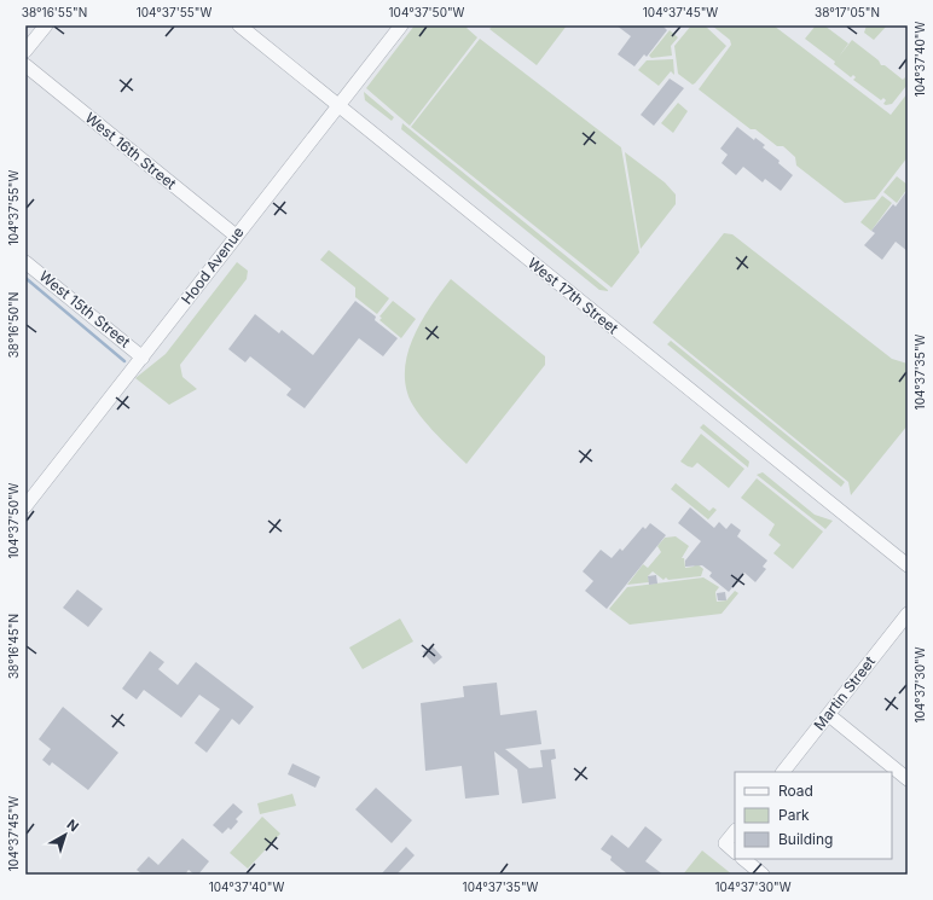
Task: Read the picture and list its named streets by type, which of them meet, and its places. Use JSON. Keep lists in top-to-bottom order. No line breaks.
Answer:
{"streets":{"street":["West 16th Street","Hood Avenue","West 17th Street","West 15th Street","Martin Street"]},"crossings":[["West 16th Street","Hood Avenue"],["Hood Avenue","West 17th Street"],["Hood Avenue","West 15th Street"]],"legend":["Road","Park","Building"],"north":"top right","coordinates":["38°16'55\"N","104°37'55\"W","104°37'50\"W","104°37'45\"W","38°17'05\"N","104°37'40\"W","38°16'50\"N","104°37'35\"W","38°16'45\"N","104°37'30\"W"]}
